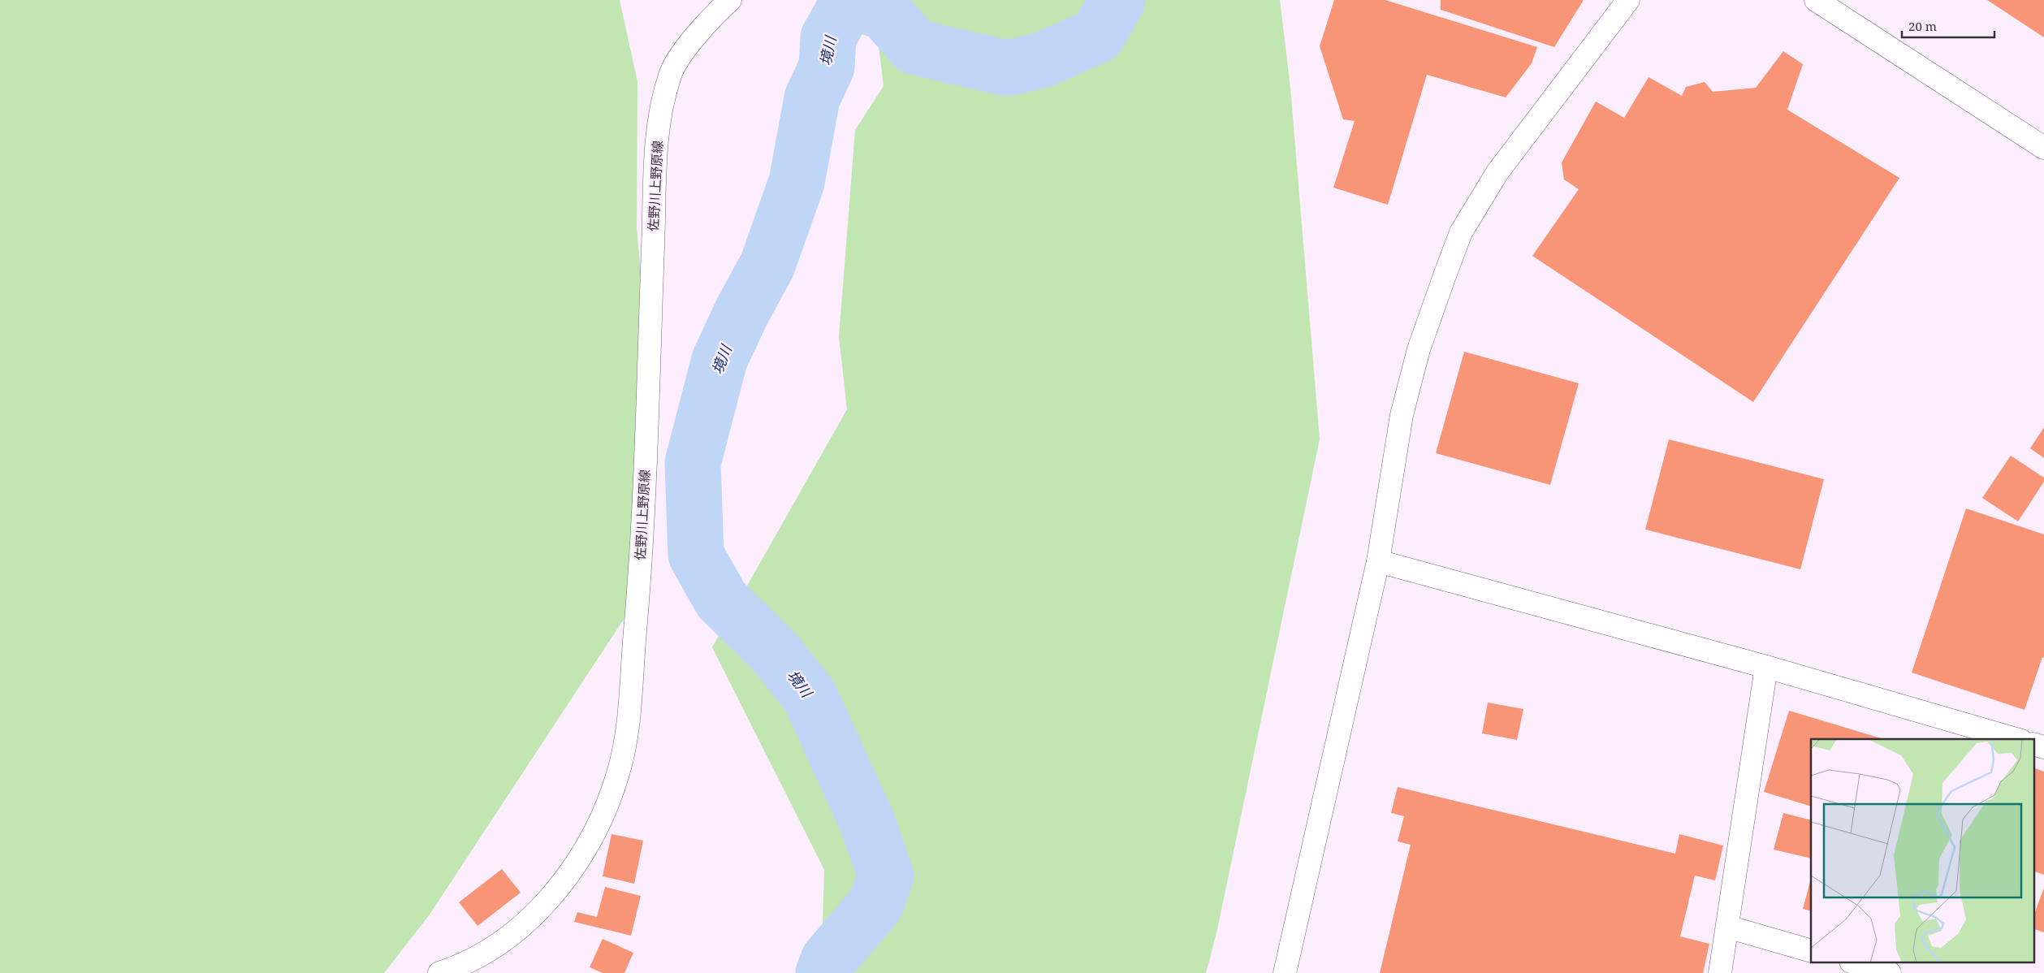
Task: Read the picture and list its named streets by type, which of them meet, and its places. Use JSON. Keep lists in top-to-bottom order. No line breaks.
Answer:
{"streets":{"street":["佐野川上野原線"]},"water":["境川"],"scale_bar":"20 m"}
